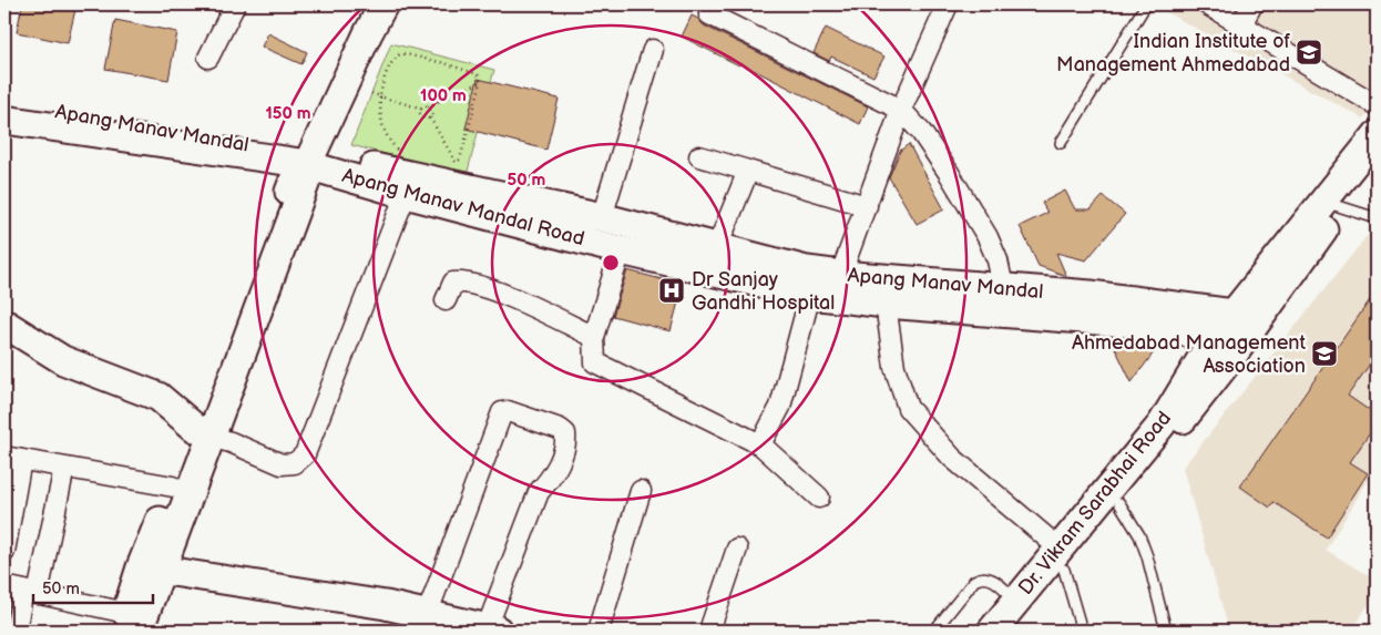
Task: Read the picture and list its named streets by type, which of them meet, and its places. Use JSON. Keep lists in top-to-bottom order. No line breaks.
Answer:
{"streets":{"street":["Apang Manav Mandal","Apang Manav Mandal Road","Dr. Vikram Sarabhai Road"]},"crossings":[["Apang Manav Mandal","Apang Manav Mandal Road"],["Apang Manav Mandal","Dr. Vikram Sarabhai Road"],["Apang Manav Mandal Road","Dr. Vikram Sarabhai Road"]],"places":{"school or university":["Indian Institute of Management Ahmedabad","Ahmedabad Management Association"],"hospital":["Dr Sanjay Gandhi Hospital"]},"scale_bar":"50 m","rings":["100 m","150 m","50 m"]}
